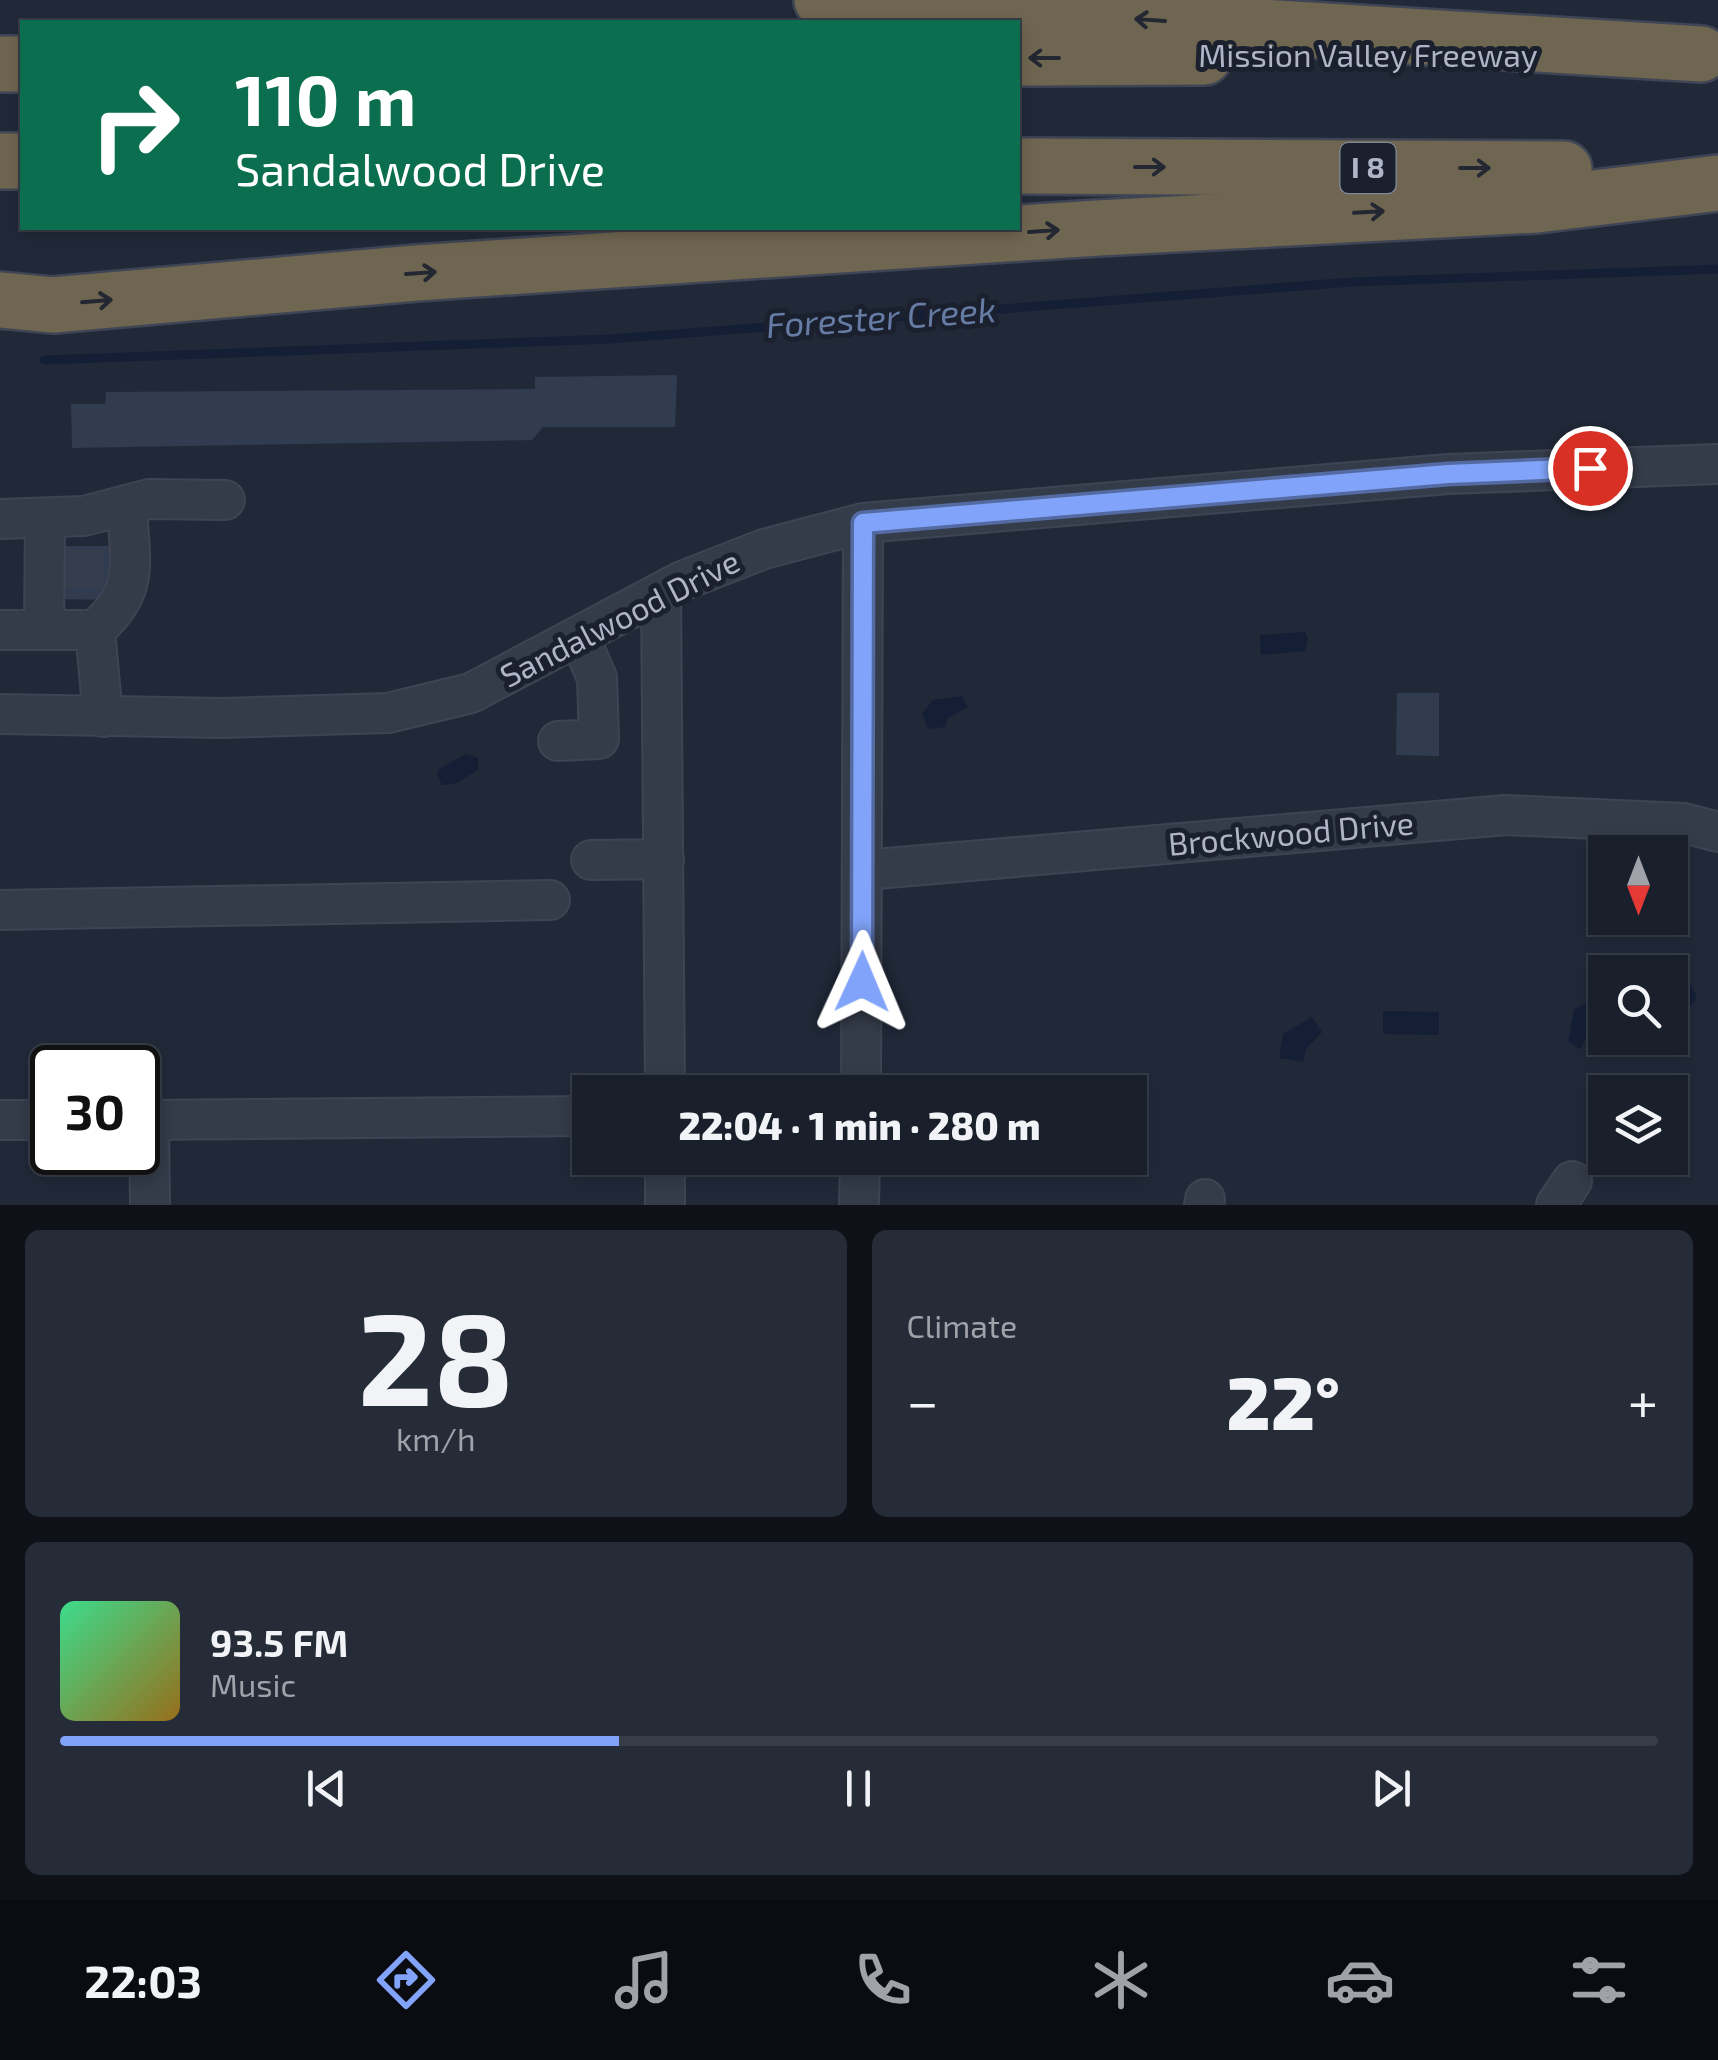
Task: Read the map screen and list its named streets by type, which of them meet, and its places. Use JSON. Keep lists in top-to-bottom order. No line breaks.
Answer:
{"streets":{"highway":["Mission Valley Freeway","I 8"],"street":["Sandalwood Drive","Brockwood Drive"]},"water":["Forester Creek"],"north":"bottom","page":{"turn":["110 m","Sandalwood Drive"],"limit":"30","trip":"22:04 · 1 min · 280 m","tile":[["28","km/h"],"Climate"],"heat":["−","22°","+"],"song":["93.5 FM","Music"],"tabs":"22:03"}}
